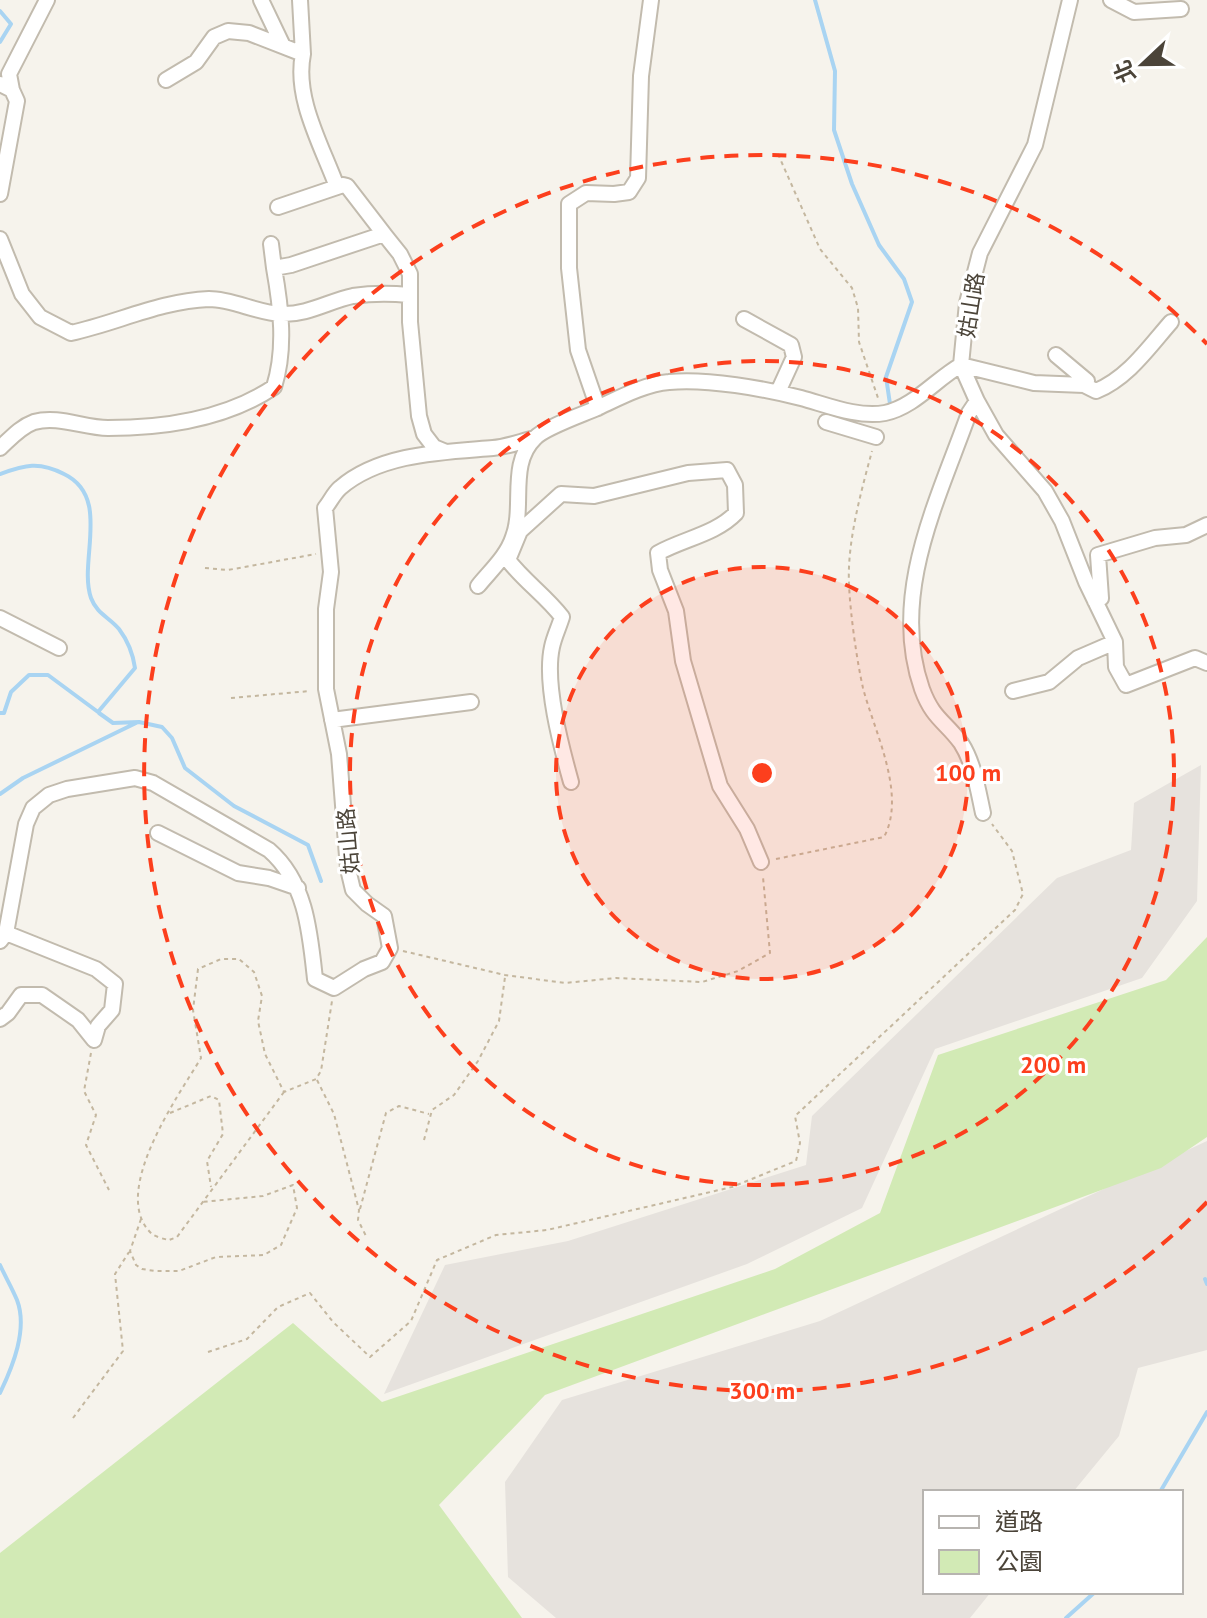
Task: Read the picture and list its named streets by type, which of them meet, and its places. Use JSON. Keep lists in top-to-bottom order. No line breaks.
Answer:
{"streets":{"street":["姑山路"]},"legend":["道路","公園"],"north":"left","rings":["100 m","200 m","300 m"]}
